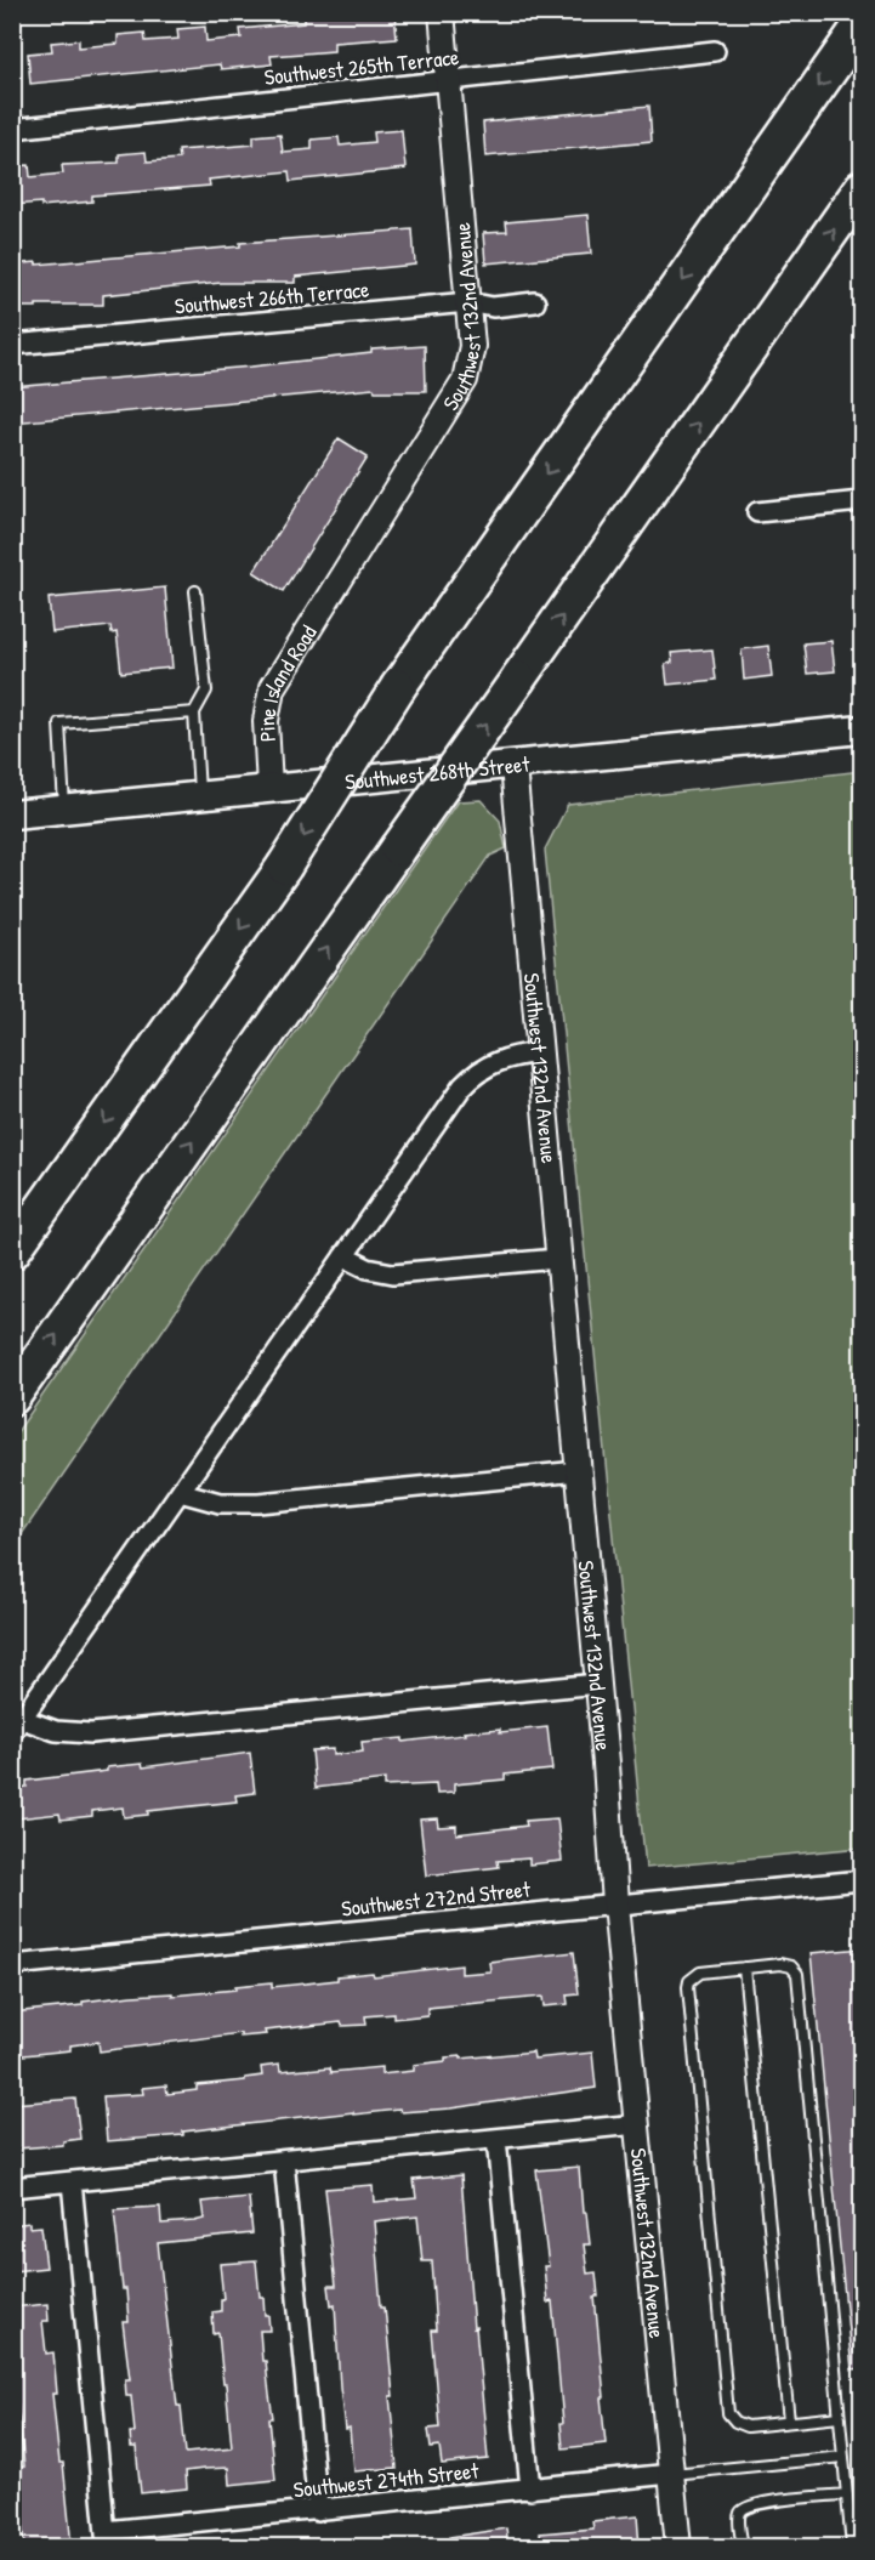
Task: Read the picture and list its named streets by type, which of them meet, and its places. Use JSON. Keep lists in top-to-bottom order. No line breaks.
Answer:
{"streets":{"main road":["Southwest 268th Street"],"street":["Southwest 265th Terrace","Southwest 266th Terrace","Southwest 132nd Avenue","Pine Island Road","Southwest 272nd Street","Southwest 274th Street"]},"crossings":[["Southwest 265th Terrace","Southwest 132nd Avenue"],["Southwest 266th Terrace","Southwest 132nd Avenue"],["Southwest 132nd Avenue","Pine Island Road"],["Southwest 132nd Avenue","Southwest 268th Street"],["Southwest 132nd Avenue","Southwest 272nd Street"],["Southwest 132nd Avenue","Southwest 274th Street"],["Pine Island Road","Southwest 268th Street"]]}
